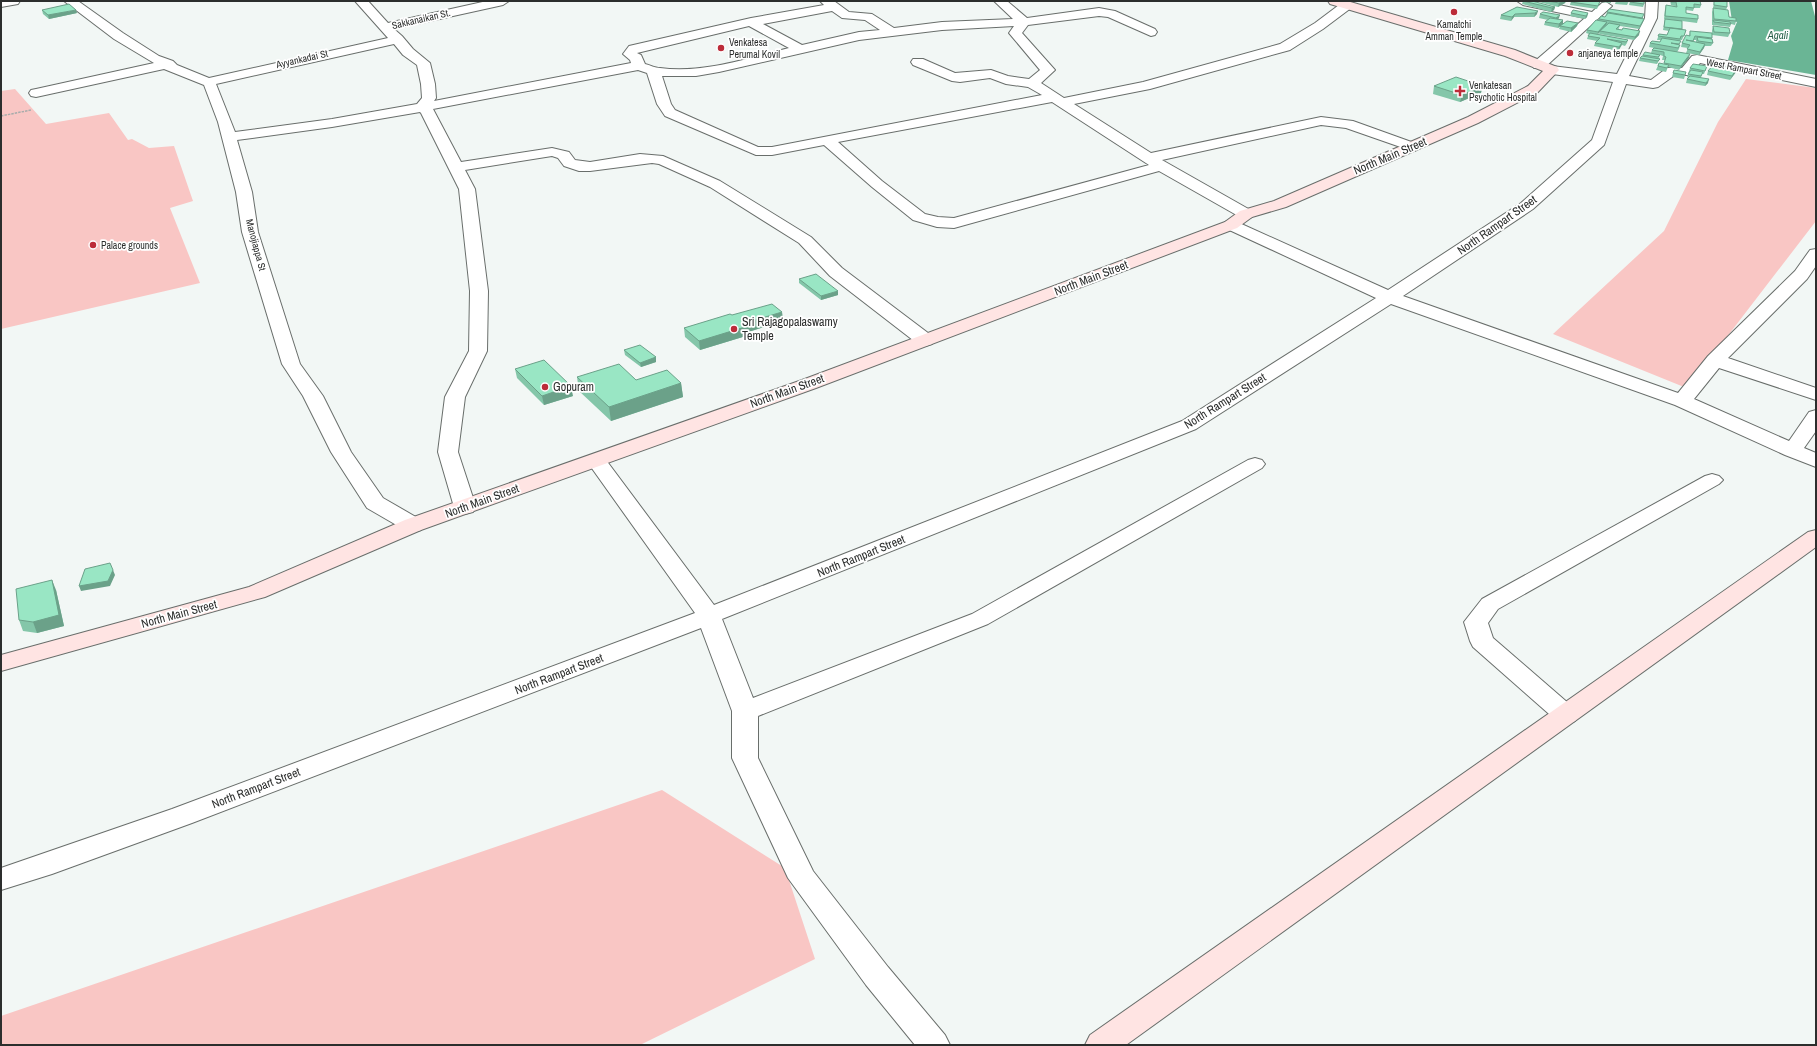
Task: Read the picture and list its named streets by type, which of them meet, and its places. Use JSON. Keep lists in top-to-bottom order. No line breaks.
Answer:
{"streets":{"street":["Sakkanaikan St.","Ayyankadai St","West Rampart Street","North Main Street","North Rampart Street","Manojiappa St"]},"crossings":[["Sakkanaikan St.","Ayyankadai St"],["Ayyankadai St","Manojiappa St"],["West Rampart Street","North Rampart Street"],["North Main Street","Manojiappa St"]],"water":["Agali"],"places":{"other":["Kamatchi Amman Temple","Venkatesa Perumal Kovil","anjaneya temple","Palace grounds","Sri Rajagopalaswamy Temple","Gopuram"],"health":["Venkatesan Psychotic Hospital"]}}
